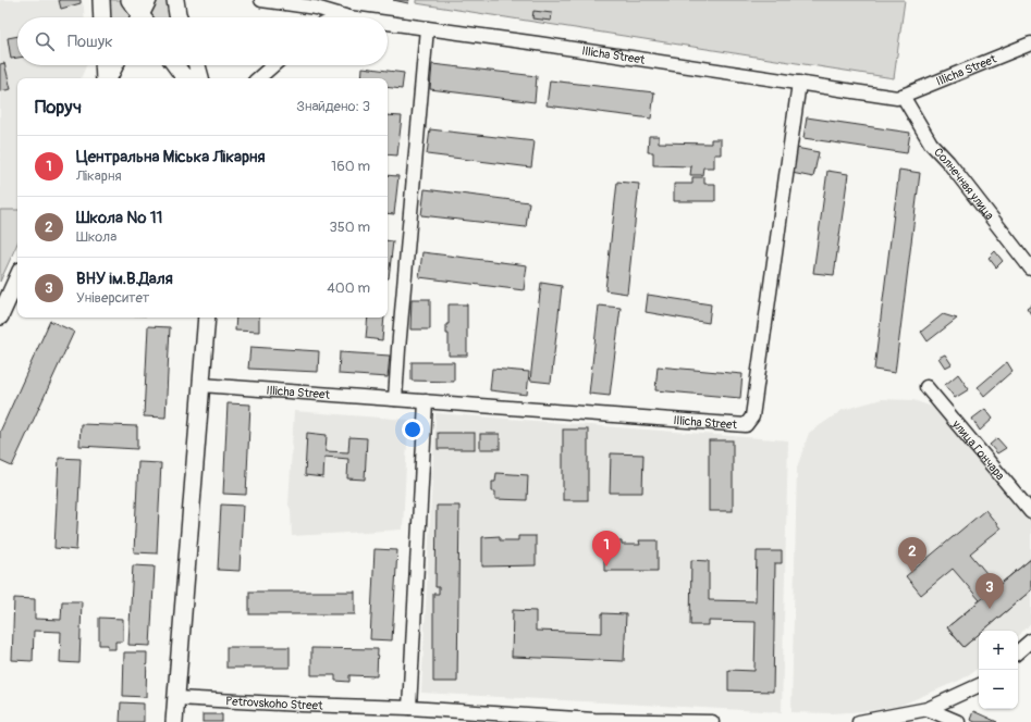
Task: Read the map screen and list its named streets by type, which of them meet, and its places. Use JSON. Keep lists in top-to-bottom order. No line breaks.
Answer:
{"streets":{"street":["Illicha Street","Солнечная улица","улица Гончара","Petrovskoho Street"]},"crossings":[["Illicha Street","Солнечная улица"]],"page":{"search":"Пошук","heading":["Поруч","Знайдено: 3"],"list":[{"mark":"1","name":"Центральна Міська Лікарня","note":"Лікарня","value":"160 m"},{"mark":"2","name":"Школа № 11","note":"Школа","value":"350 m"},{"mark":"3","name":"ВНУ ім.В.Даля","note":"Університет","value":"400 m"}],"pins":["1","2","3"],"map_buttons":["+","−"]}}
